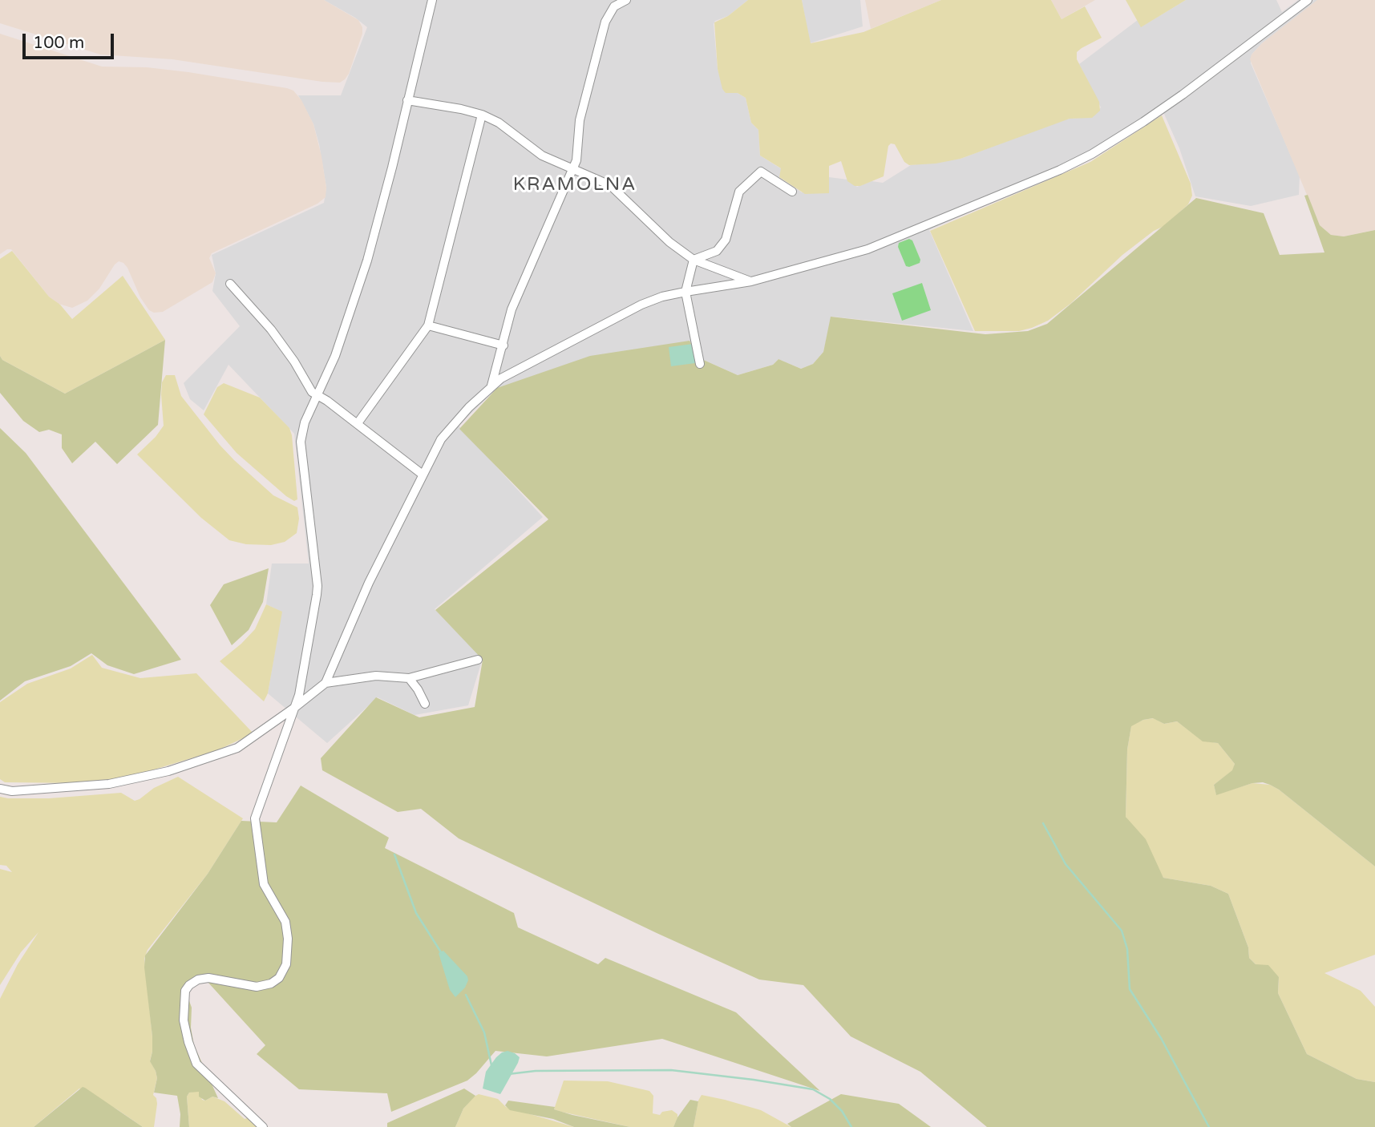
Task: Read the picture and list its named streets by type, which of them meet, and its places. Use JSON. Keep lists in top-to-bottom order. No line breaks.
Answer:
{"districts":["KRAMOLNA"],"scale_bar":"100 m"}
